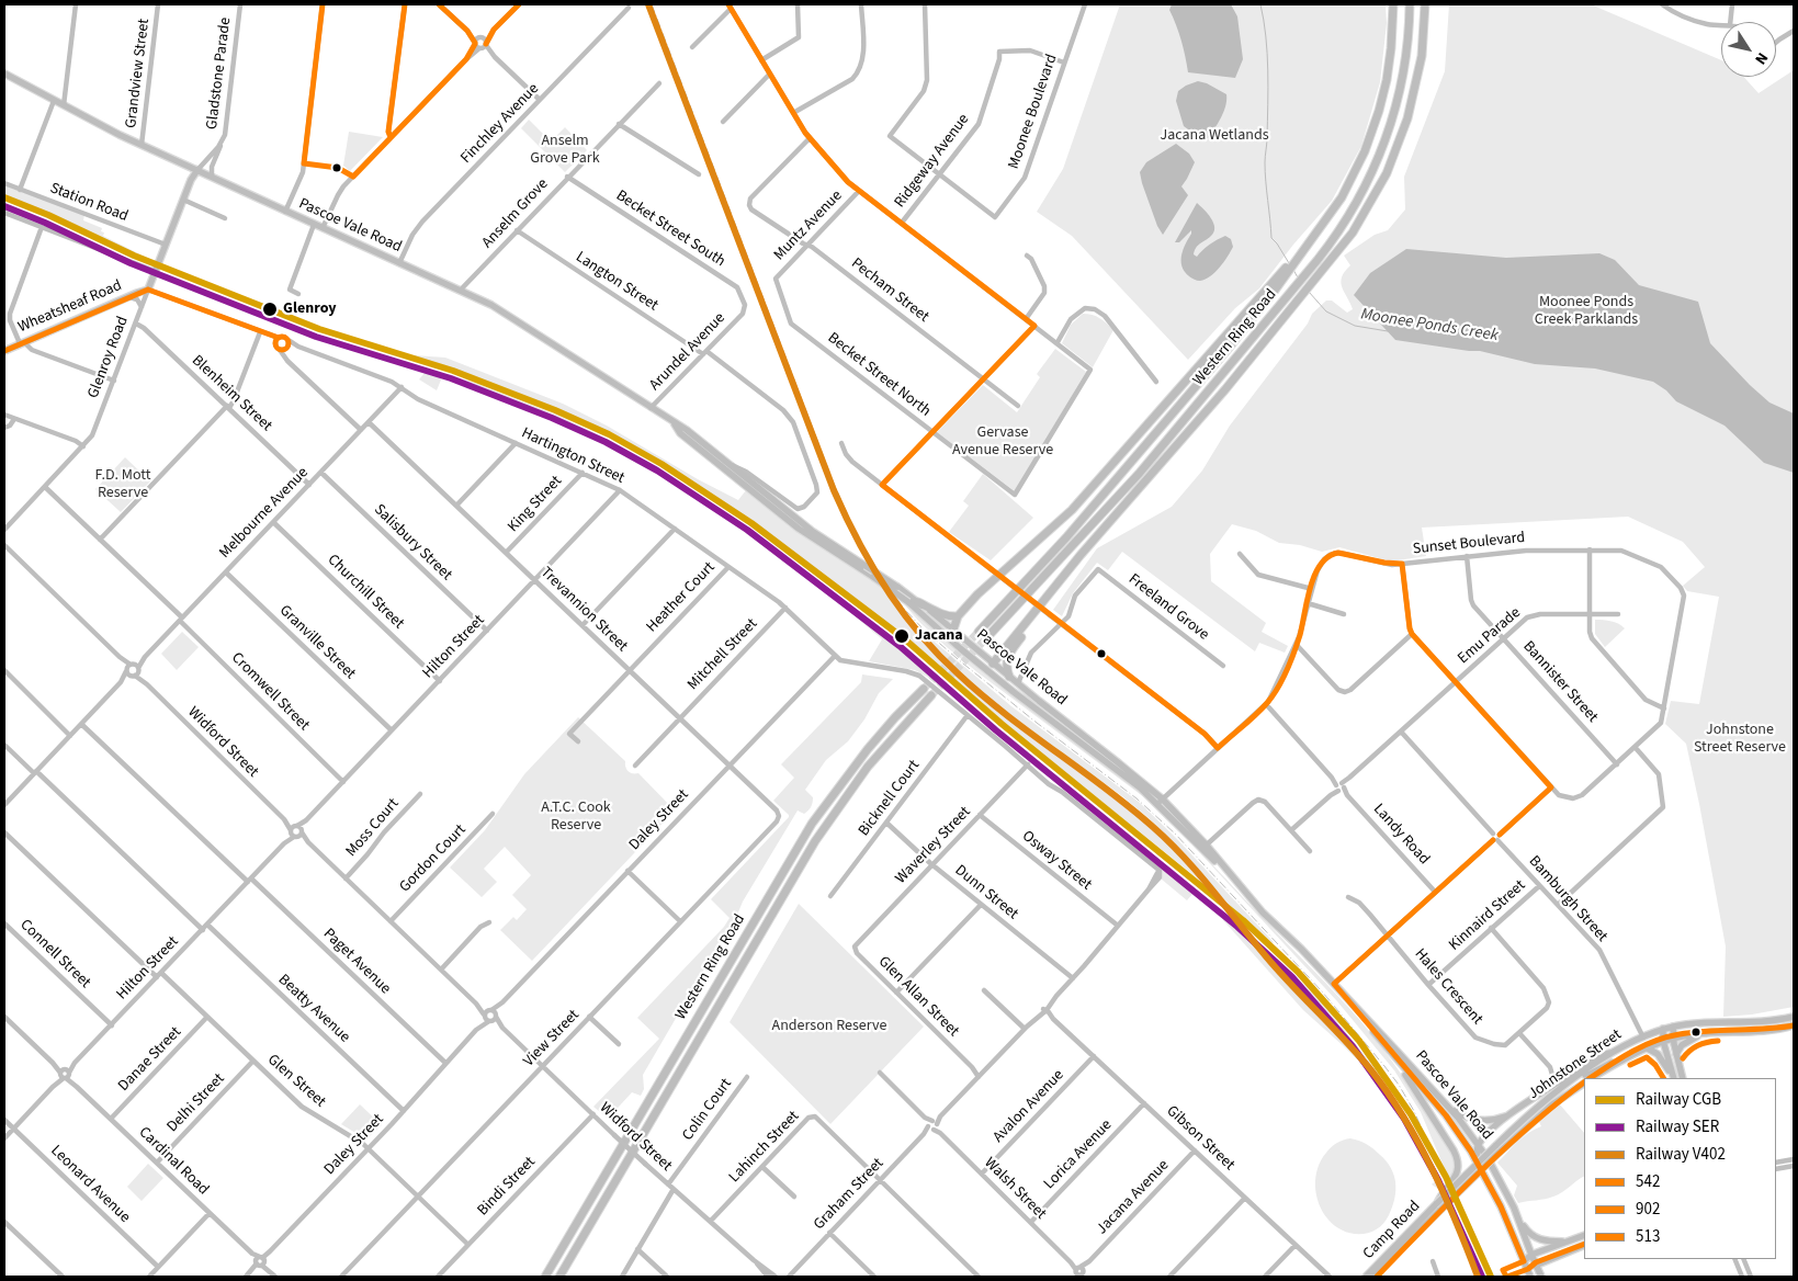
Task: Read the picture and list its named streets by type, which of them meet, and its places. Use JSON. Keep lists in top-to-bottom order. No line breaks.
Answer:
{"streets":{"highway":["Western Ring Road"],"main road":["Pascoe Vale Road","Wheatsheaf Road","Glenroy Road","Johnstone Street","Camp Road"],"street":["Grandview Street","Gladstone Parade","Moonee Boulevard","Finchley Avenue","Ridgeway Avenue","Station Road","Anselm Grove","Muntz Avenue","Becket Street South","Langton Street","Pecham Street","Arundel Avenue","Becket Street North","Blenheim Street","Hartington Street","King Street","Melbourne Avenue","Salisbury Street","Sunset Boulevard","Churchill Street","Heather Court","Freeland Grove","Trevannion Street","Emu Parade","Granville Street","Hilton Street","Mitchell Street","Bannister Street","Cromwell Street","Widford Street","Bicknell Court","Daley Street","Moss Court","Landy Road","Waverley Street","Gordon Court","Osway Street","Dunn Street","Bamburgh Street","Kinnaird Street","Connell Street","Paget Avenue","Hales Crescent","Glen Allan Street","Beatty Avenue","View Street","Danae Street","Glen Street","Delhi Street","Avalon Avenue","Colin Court","Gibson Street","Lahinch Street","Lorica Avenue","Cardinal Road","Leonard Avenue","Bindi Street","Walsh Street","Graham Street","Jacana Avenue"]},"crossings":[["Grandview Street","Pascoe Vale Road"],["Gladstone Parade","Pascoe Vale Road"],["Gladstone Parade","Glenroy Road"],["Moonee Boulevard","Ridgeway Avenue"],["Finchley Avenue","Pascoe Vale Road"],["Station Road","Glenroy Road"],["Anselm Grove","Pascoe Vale Road"],["Anselm Grove","Becket Street South"],["Anselm Grove","Langton Street"],["Pascoe Vale Road","Langton Street"],["Pascoe Vale Road","Arundel Avenue"],["Pascoe Vale Road","Glenroy Road"],["Pascoe Vale Road","Sunset Boulevard"],["Muntz Avenue","Pecham Street"],["Muntz Avenue","Becket Street North"],["Becket Street South","Arundel Avenue"],["Langton Street","Arundel Avenue"],["Wheatsheaf Road","Glenroy Road"],["Glenroy Road","Blenheim Street"],["Glenroy Road","Cromwell Street"],["Blenheim Street","Melbourne Avenue"],["Hartington Street","King Street"],["Hartington Street","Melbourne Avenue"],["Hartington Street","Heather Court"],["Hartington Street","Hilton Street"],["Hartington Street","Mitchell Street"],["Hartington Street","Daley Street"],["King Street","Trevannion Street"],["Melbourne Avenue","Salisbury Street"],["Melbourne Avenue","Churchill Street"],["Melbourne Avenue","Trevannion Street"],["Melbourne Avenue","Granville Street"],["Melbourne Avenue","Cromwell Street"],["Melbourne Avenue","Widford Street"],["Melbourne Avenue","Paget Avenue"],["Salisbury Street","Hilton Street"],["Sunset Boulevard","Bannister Street"],["Sunset Boulevard","Landy Road"],["Churchill Street","Hilton Street"],["Heather Court","Trevannion Street"],["Trevannion Street","Hilton Street"],["Trevannion Street","Mitchell Street"],["Trevannion Street","Daley Street"],["Trevannion Street","View Street"],["Emu Parade","Bannister Street"],["Emu Parade","Landy Road"],["Emu Parade","Bamburgh Street"],["Granville Street","Hilton Street"],["Hilton Street","Cromwell Street"],["Hilton Street","Widford Street"],["Hilton Street","Connell Street"],["Hilton Street","Paget Avenue"],["Hilton Street","Beatty Avenue"],["Hilton Street","Glen Street"],["Hilton Street","Cardinal Road"],["Hilton Street","Leonard Avenue"],["Widford Street","Daley Street"],["Widford Street","Moss Court"],["Widford Street","Gordon Court"],["Widford Street","View Street"],["Widford Street","Colin Court"],["Widford Street","Lahinch Street"],["Widford Street","Bindi Street"],["Bicknell Court","Dunn Street"],["Daley Street","Paget Avenue"],["Daley Street","Beatty Avenue"],["Daley Street","Glen Street"],["Daley Street","Cardinal Road"],["Waverley Street","Osway Street"],["Waverley Street","Dunn Street"],["Waverley Street","Glen Allan Street"],["Bamburgh Street","Kinnaird Street"],["Bamburgh Street","Johnstone Street"],["Kinnaird Street","Hales Crescent"],["View Street","Glen Street"],["Danae Street","Glen Street"],["Danae Street","Cardinal Road"],["Johnstone Street","Camp Road"],["Glen Street","Delhi Street"],["Glen Street","Bindi Street"],["Delhi Street","Cardinal Road"],["Avalon Avenue","Gibson Street"],["Avalon Avenue","Walsh Street"],["Gibson Street","Lorica Avenue"],["Gibson Street","Jacana Avenue"],["Lahinch Street","Graham Street"],["Lorica Avenue","Walsh Street"],["Walsh Street","Graham Street"],["Walsh Street","Jacana Avenue"]],"water":["Moonee Ponds Creek"],"parks":["Jacana Wetlands","Anselm Grove Park","Moonee Ponds Creek Parklands","Gervase Avenue Reserve","F.D. Mott Reserve","Johnstone Street Reserve","A.T.C. Cook Reserve","Anderson Reserve"],"places":["Glenroy","Jacana"],"lines":["rail line V402","transit line 542","rail line CGB","rail line SER","transit line 513","transit line 902"],"legend":["Railway CGB","Railway SER","Railway V402","542","902","513"],"north":"bottom right"}
